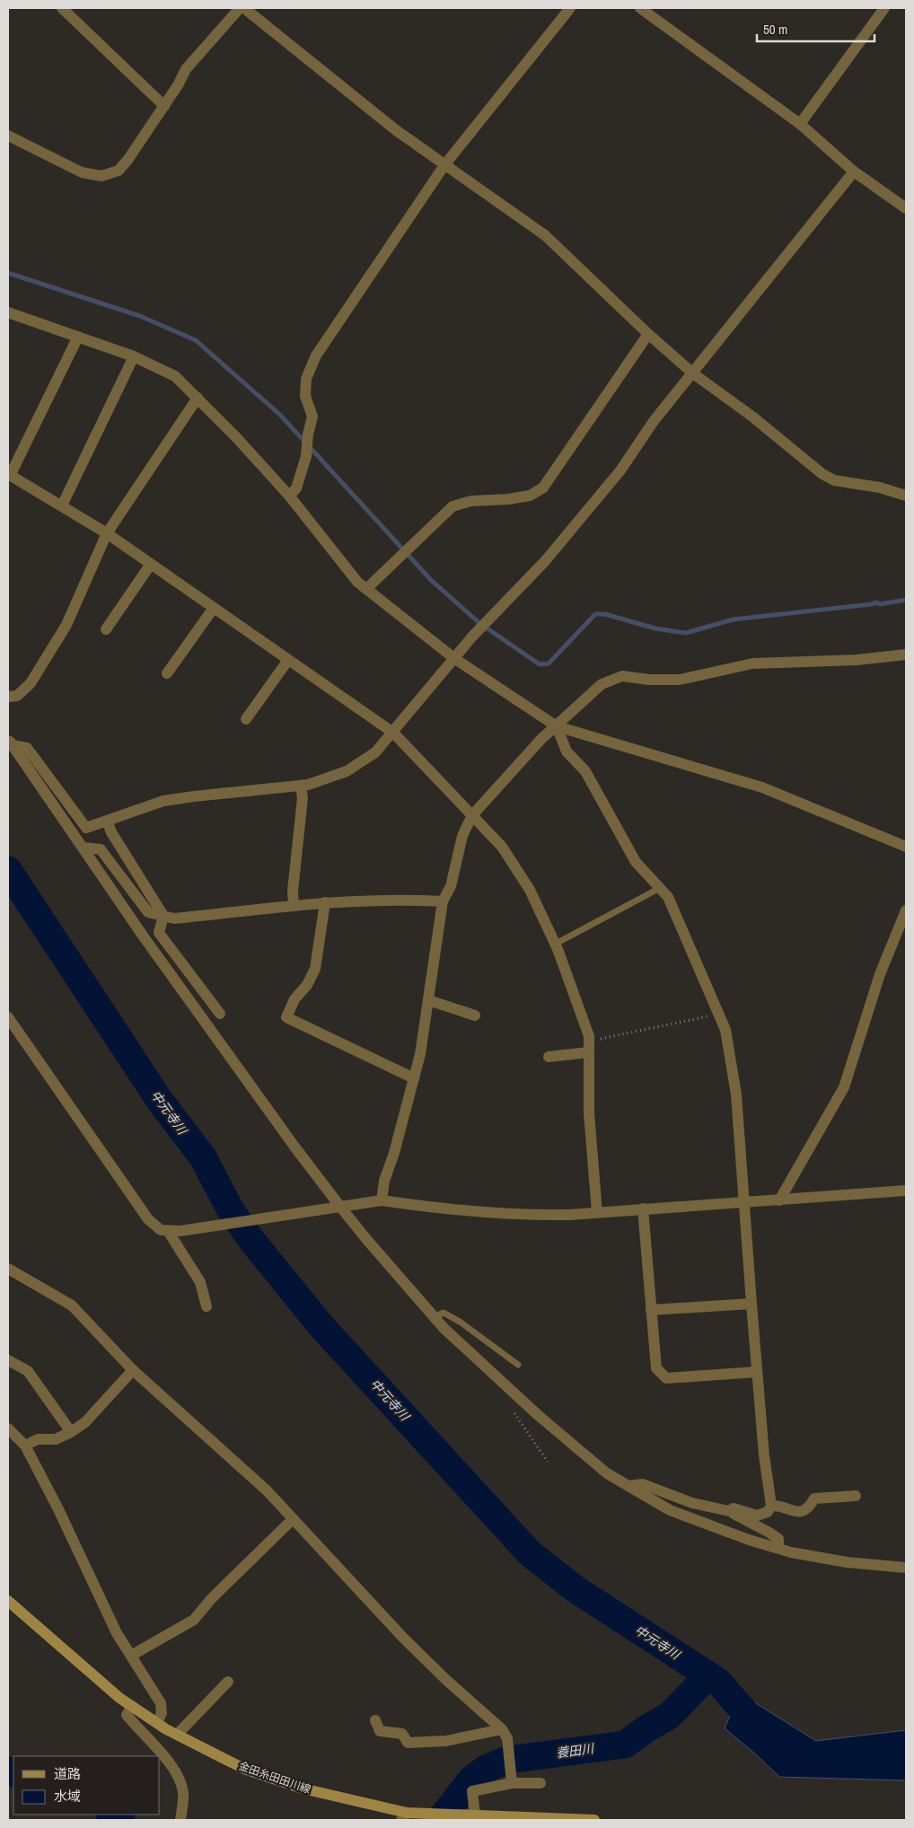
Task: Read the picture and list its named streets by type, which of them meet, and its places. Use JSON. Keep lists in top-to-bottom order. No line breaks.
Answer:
{"streets":{"main road":["金田糸田田川線"]},"water":["中元寺川","蓑田川"],"legend":["道路","水域"],"scale_bar":"50 m"}
